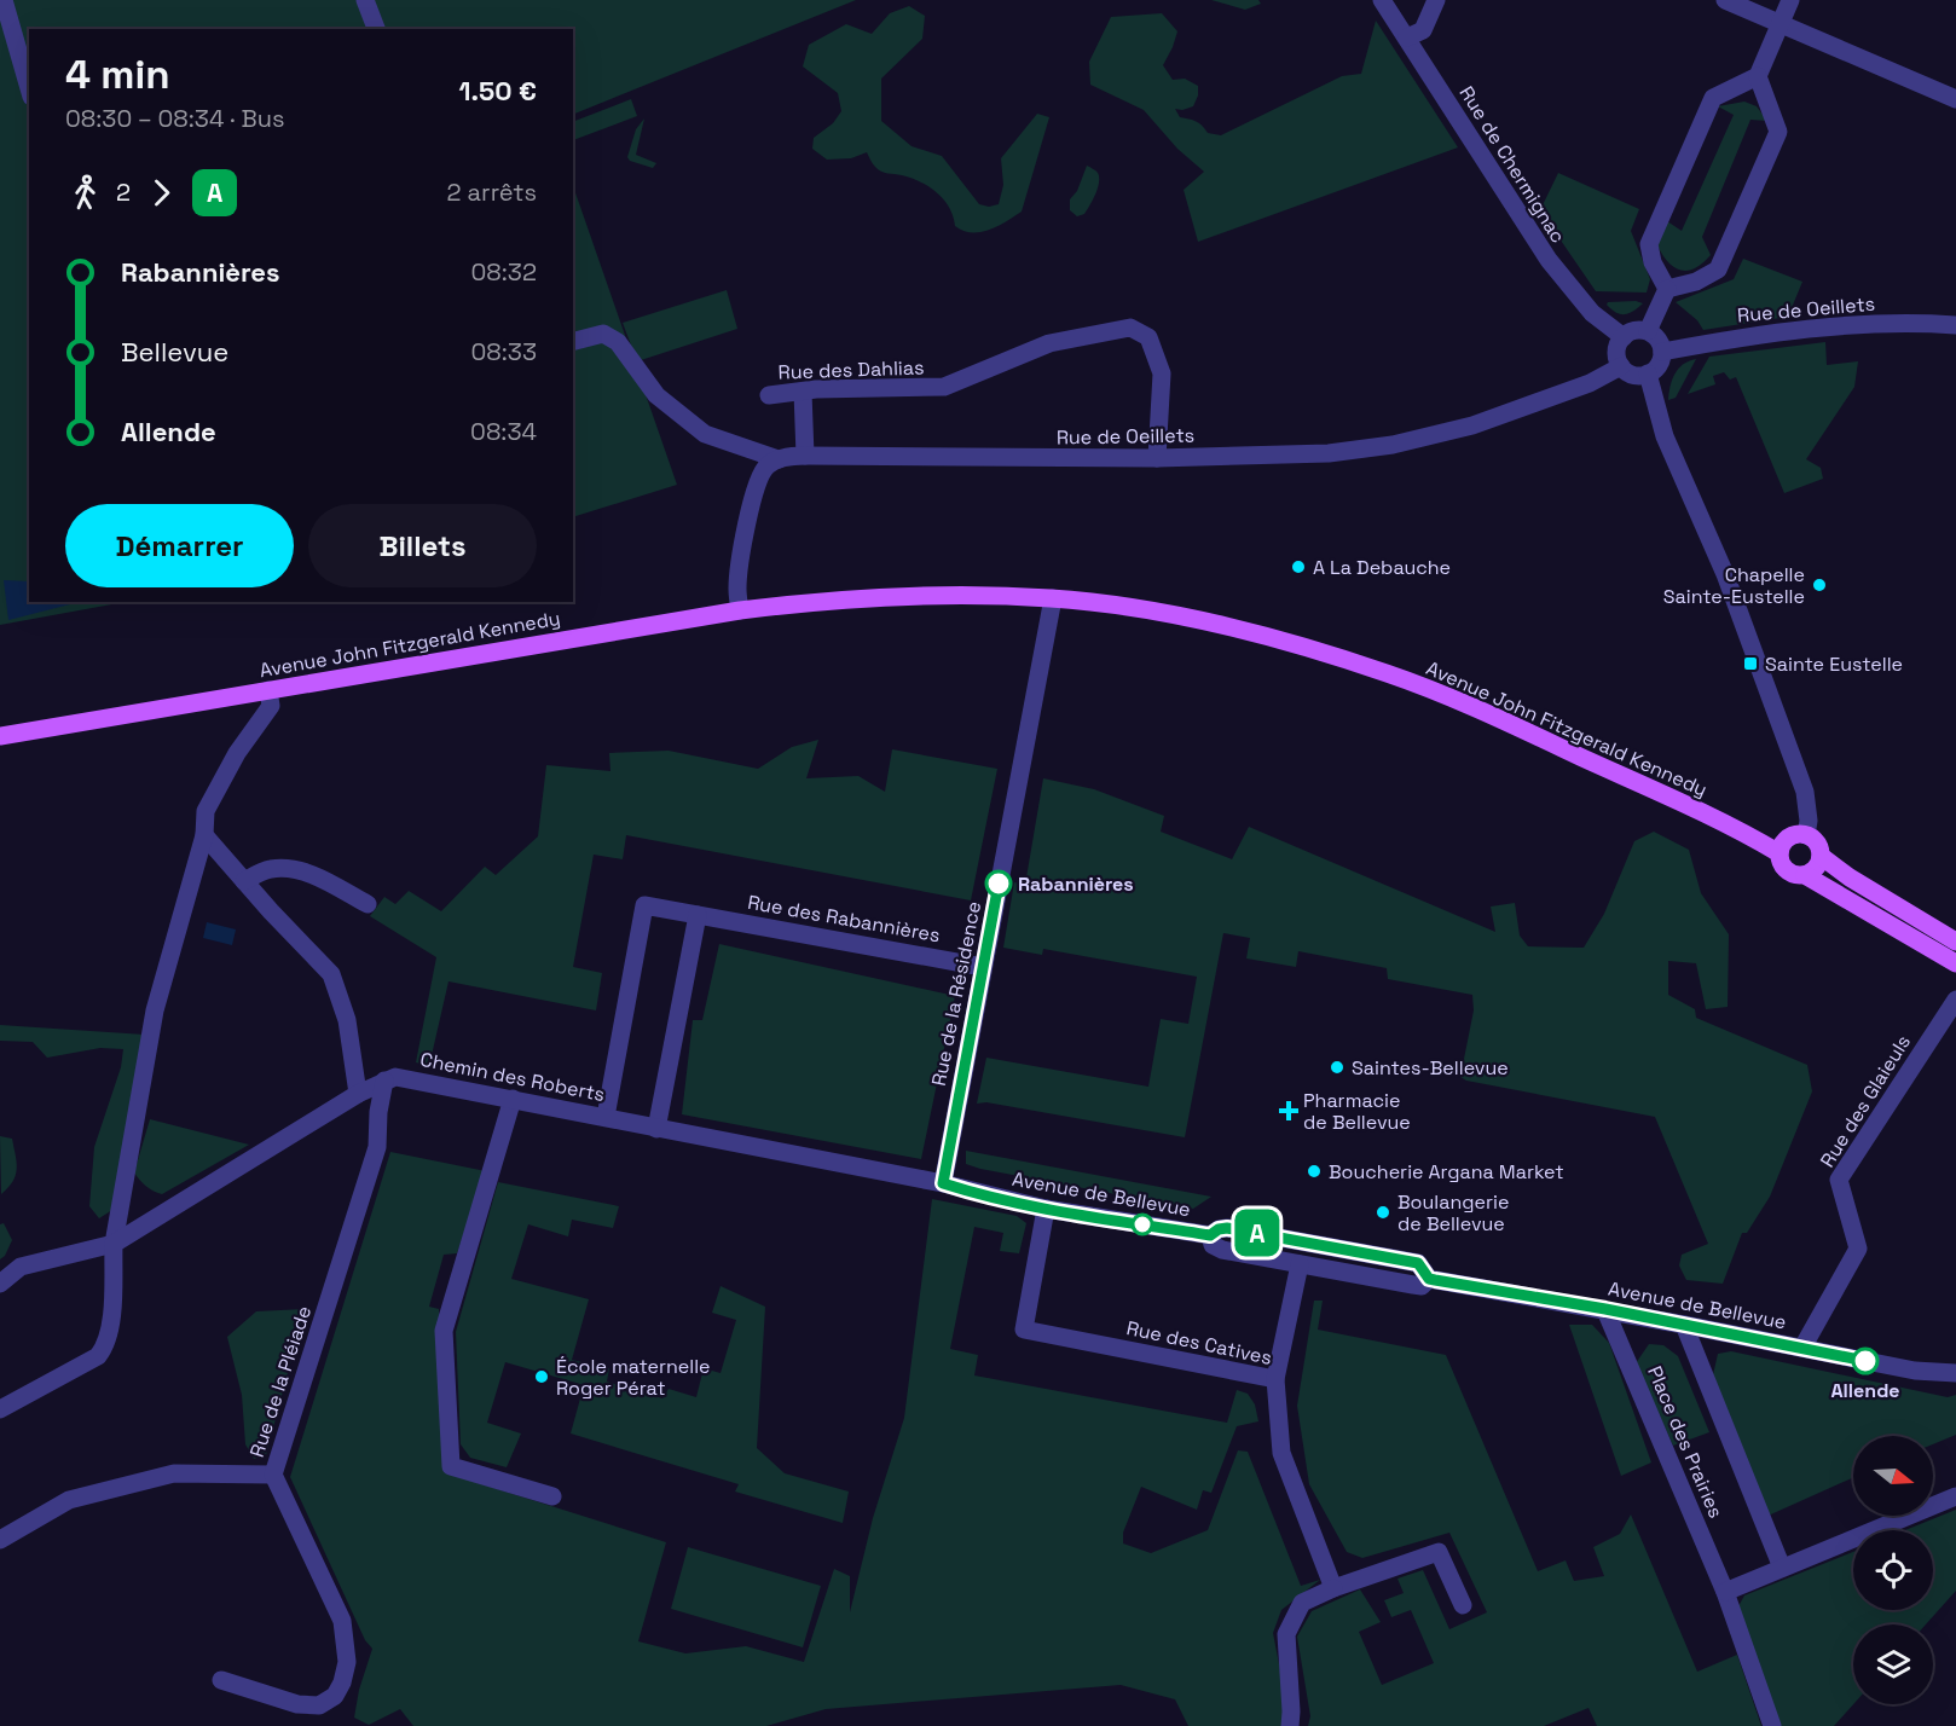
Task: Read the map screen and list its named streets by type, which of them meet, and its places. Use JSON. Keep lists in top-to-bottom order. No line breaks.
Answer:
{"streets":{"main road":["Avenue John Fitzgerald Kennedy"],"street":["Rue de Chermignac","Rue de Oeillets","Rue des Dahlias","Rue des Rabannières","Rue de la Résidence","Chemin des Roberts","Rue des Glaieuls","Avenue de Bellevue","Rue des Catives","Rue de la Pléiade","Place des Prairies"]},"crossings":[["Rue de Chermignac","Rue de Oeillets"],["Rue de Oeillets","Rue des Dahlias"],["Avenue John Fitzgerald Kennedy","Rue de la Résidence"],["Rue des Rabannières","Rue de la Résidence"],["Rue des Rabannières","Chemin des Roberts"],["Rue de la Résidence","Chemin des Roberts"],["Rue de la Résidence","Avenue de Bellevue"],["Chemin des Roberts","Avenue de Bellevue"],["Chemin des Roberts","Rue de la Pléiade"],["Rue des Glaieuls","Avenue de Bellevue"],["Avenue de Bellevue","Rue des Catives"],["Avenue de Bellevue","Place des Prairies"]],"places":{"other":["A La Debauche","Chapelle Sainte-Eustelle","Rabannières","Saintes-Bellevue","Boucherie Argana Market","Boulangerie de Bellevue","Allende","École maternelle Roger Pérat"],"transit":["Sainte Eustelle"],"health":["Pharmacie de Bellevue"]},"lines":["bus line A"],"north":"right","page":{"on_map":"A","heading":["4 min","08:30 – 08:34 · Bus","1.50 €"],"legs":["2","A","2 arrêts"],"list":[{"name":"Rabannières","value":"08:32"},{"name":"Bellevue","value":"08:33"},{"name":"Allende","value":"08:34"}],"buttons":["Démarrer","Billets"]}}
